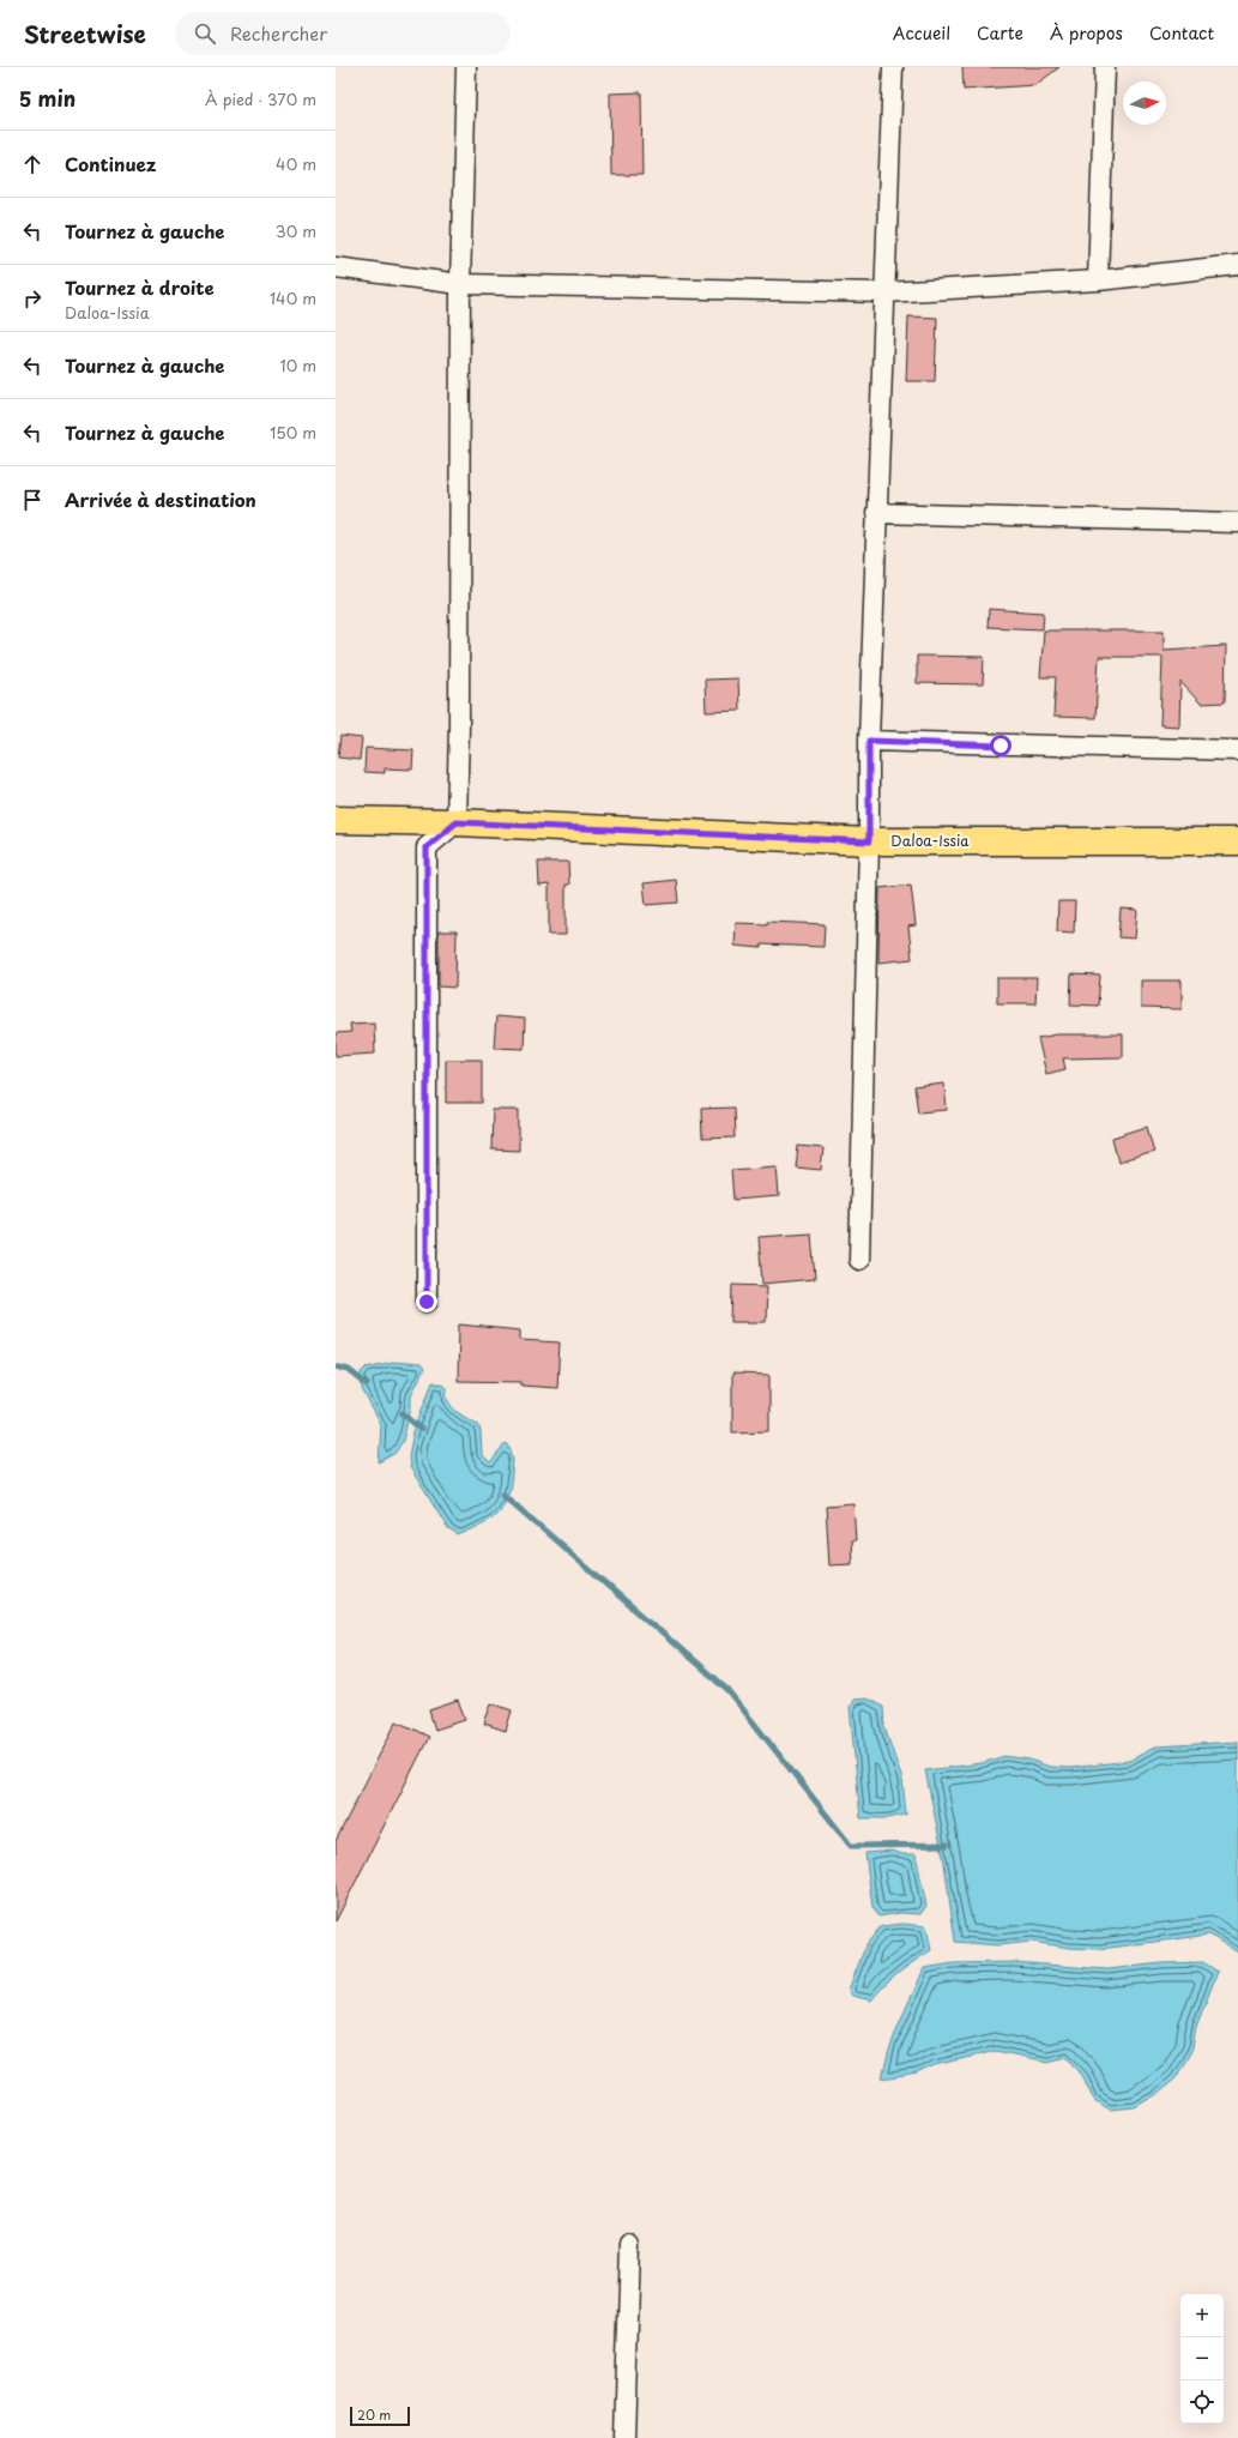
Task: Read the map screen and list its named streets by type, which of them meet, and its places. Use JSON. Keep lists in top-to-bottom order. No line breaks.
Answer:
{"streets":{"main road":["Daloa-Issia"]},"scale_bar":"20 m","north":"right","page":{"header":"Streetwise","search":"Rechercher","nav":["Accueil","Carte","À propos","Contact"],"heading":["5 min","À pied · 370 m"],"list":[["Continuez","40 m"],["Tournez à gauche","30 m"],["Tournez à droite","Daloa-Issia","140 m"],["Tournez à gauche","10 m"],["Tournez à gauche","150 m"],"Arrivée à destination"],"map_buttons":["+","−"],"scale":"20 m"}}
